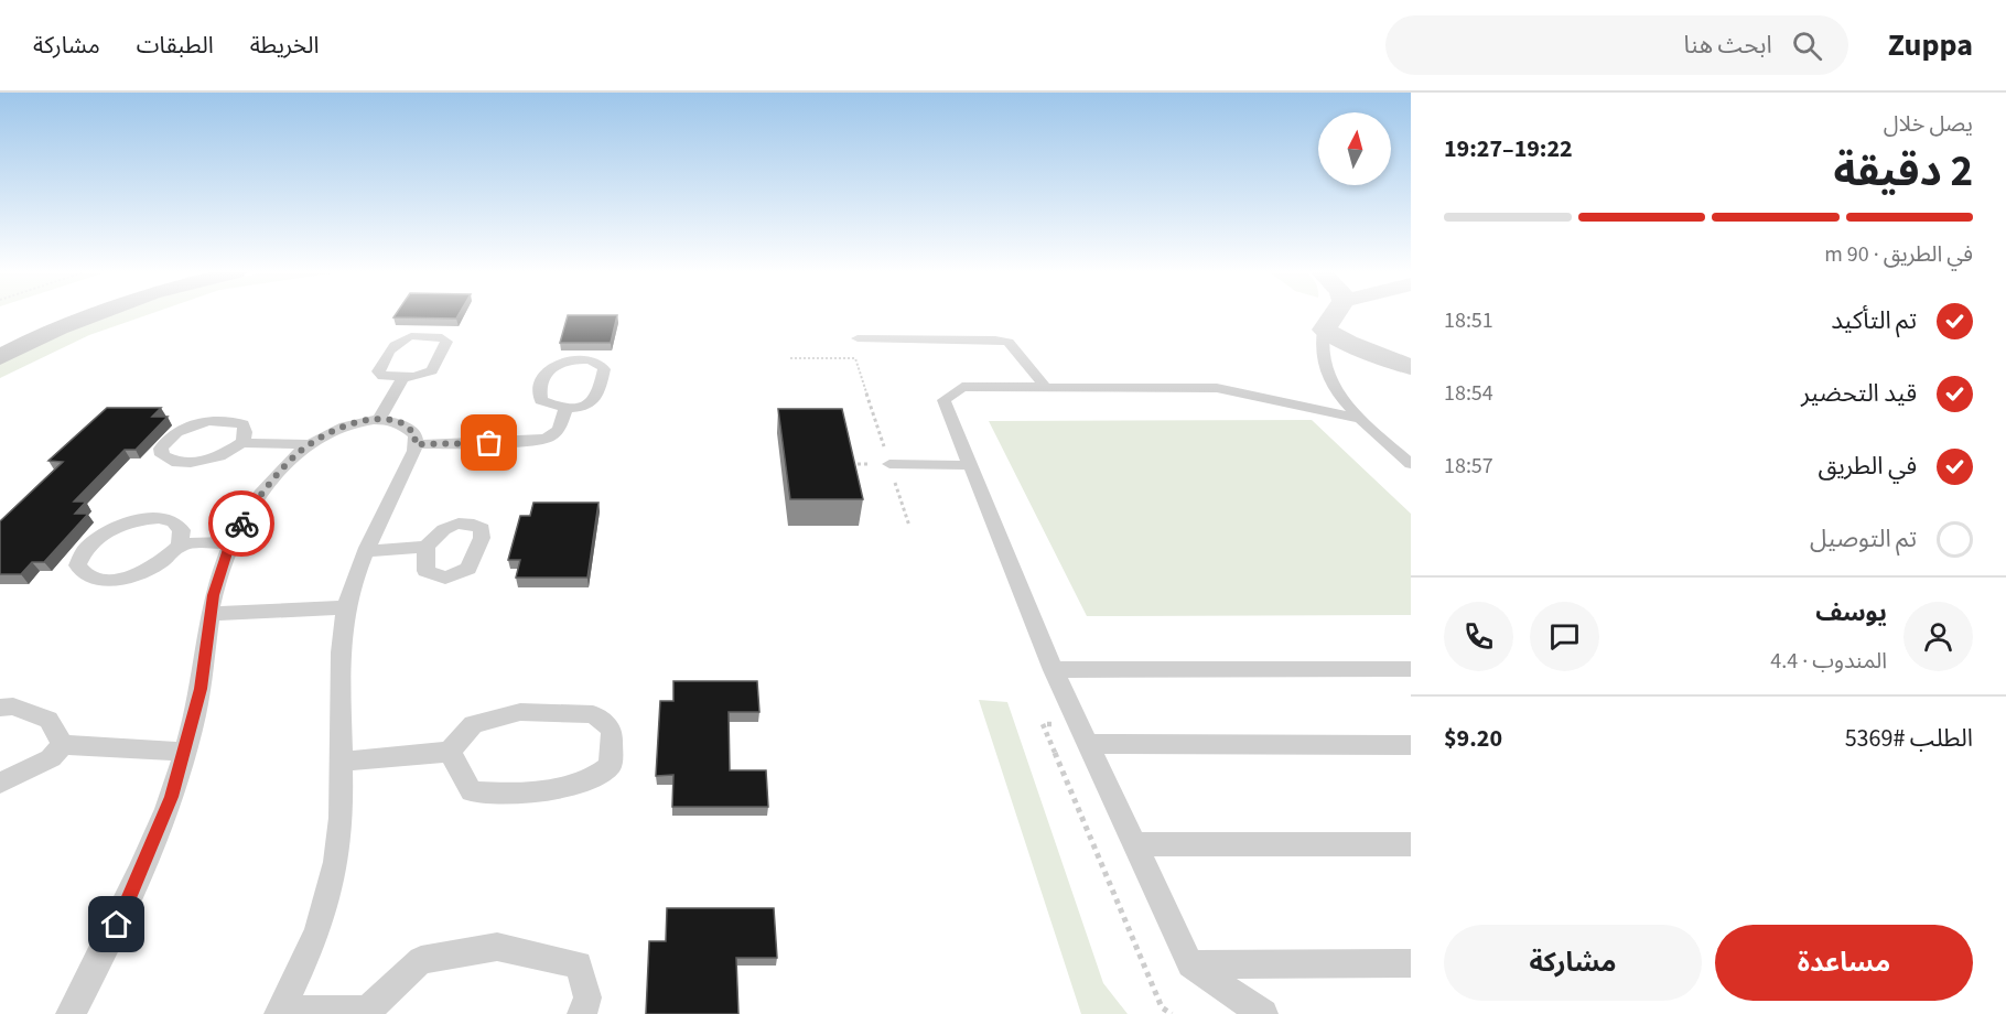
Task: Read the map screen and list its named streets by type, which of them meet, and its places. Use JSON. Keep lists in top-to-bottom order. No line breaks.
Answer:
{"north":"top","page":{"header":"Zuppa","search":"ابحث هنا","nav":["الخريطة","الطبقات","مشاركة"],"heading":["2 دقيقة","يصل خلال","19:22–19:27"],"panel":["يوسف","المندوب · 4.4","الطلب #5369","$9.20"],"bar":"في الطريق · 90 m","list":[["تم التأكيد","18:51"],["قيد التحضير","18:54"],["في الطريق","18:57"],"تم التوصيل"],"buttons":["مساعدة","مشاركة"]}}
